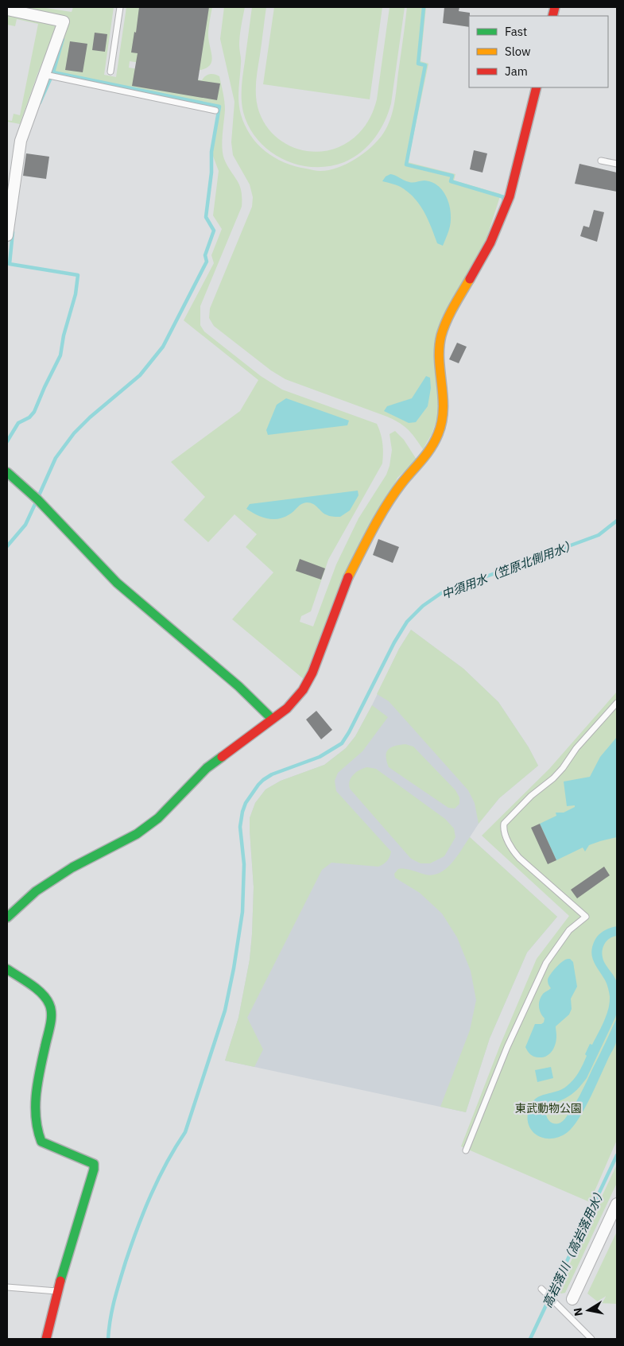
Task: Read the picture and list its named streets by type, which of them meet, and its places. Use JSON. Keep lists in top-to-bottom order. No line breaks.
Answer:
{"water":["中須用水（笠原北側用水）","高岩落川（高岩落用水）"],"parks":["東武動物公園"],"legend":["Fast","Slow","Jam"],"north":"left"}
